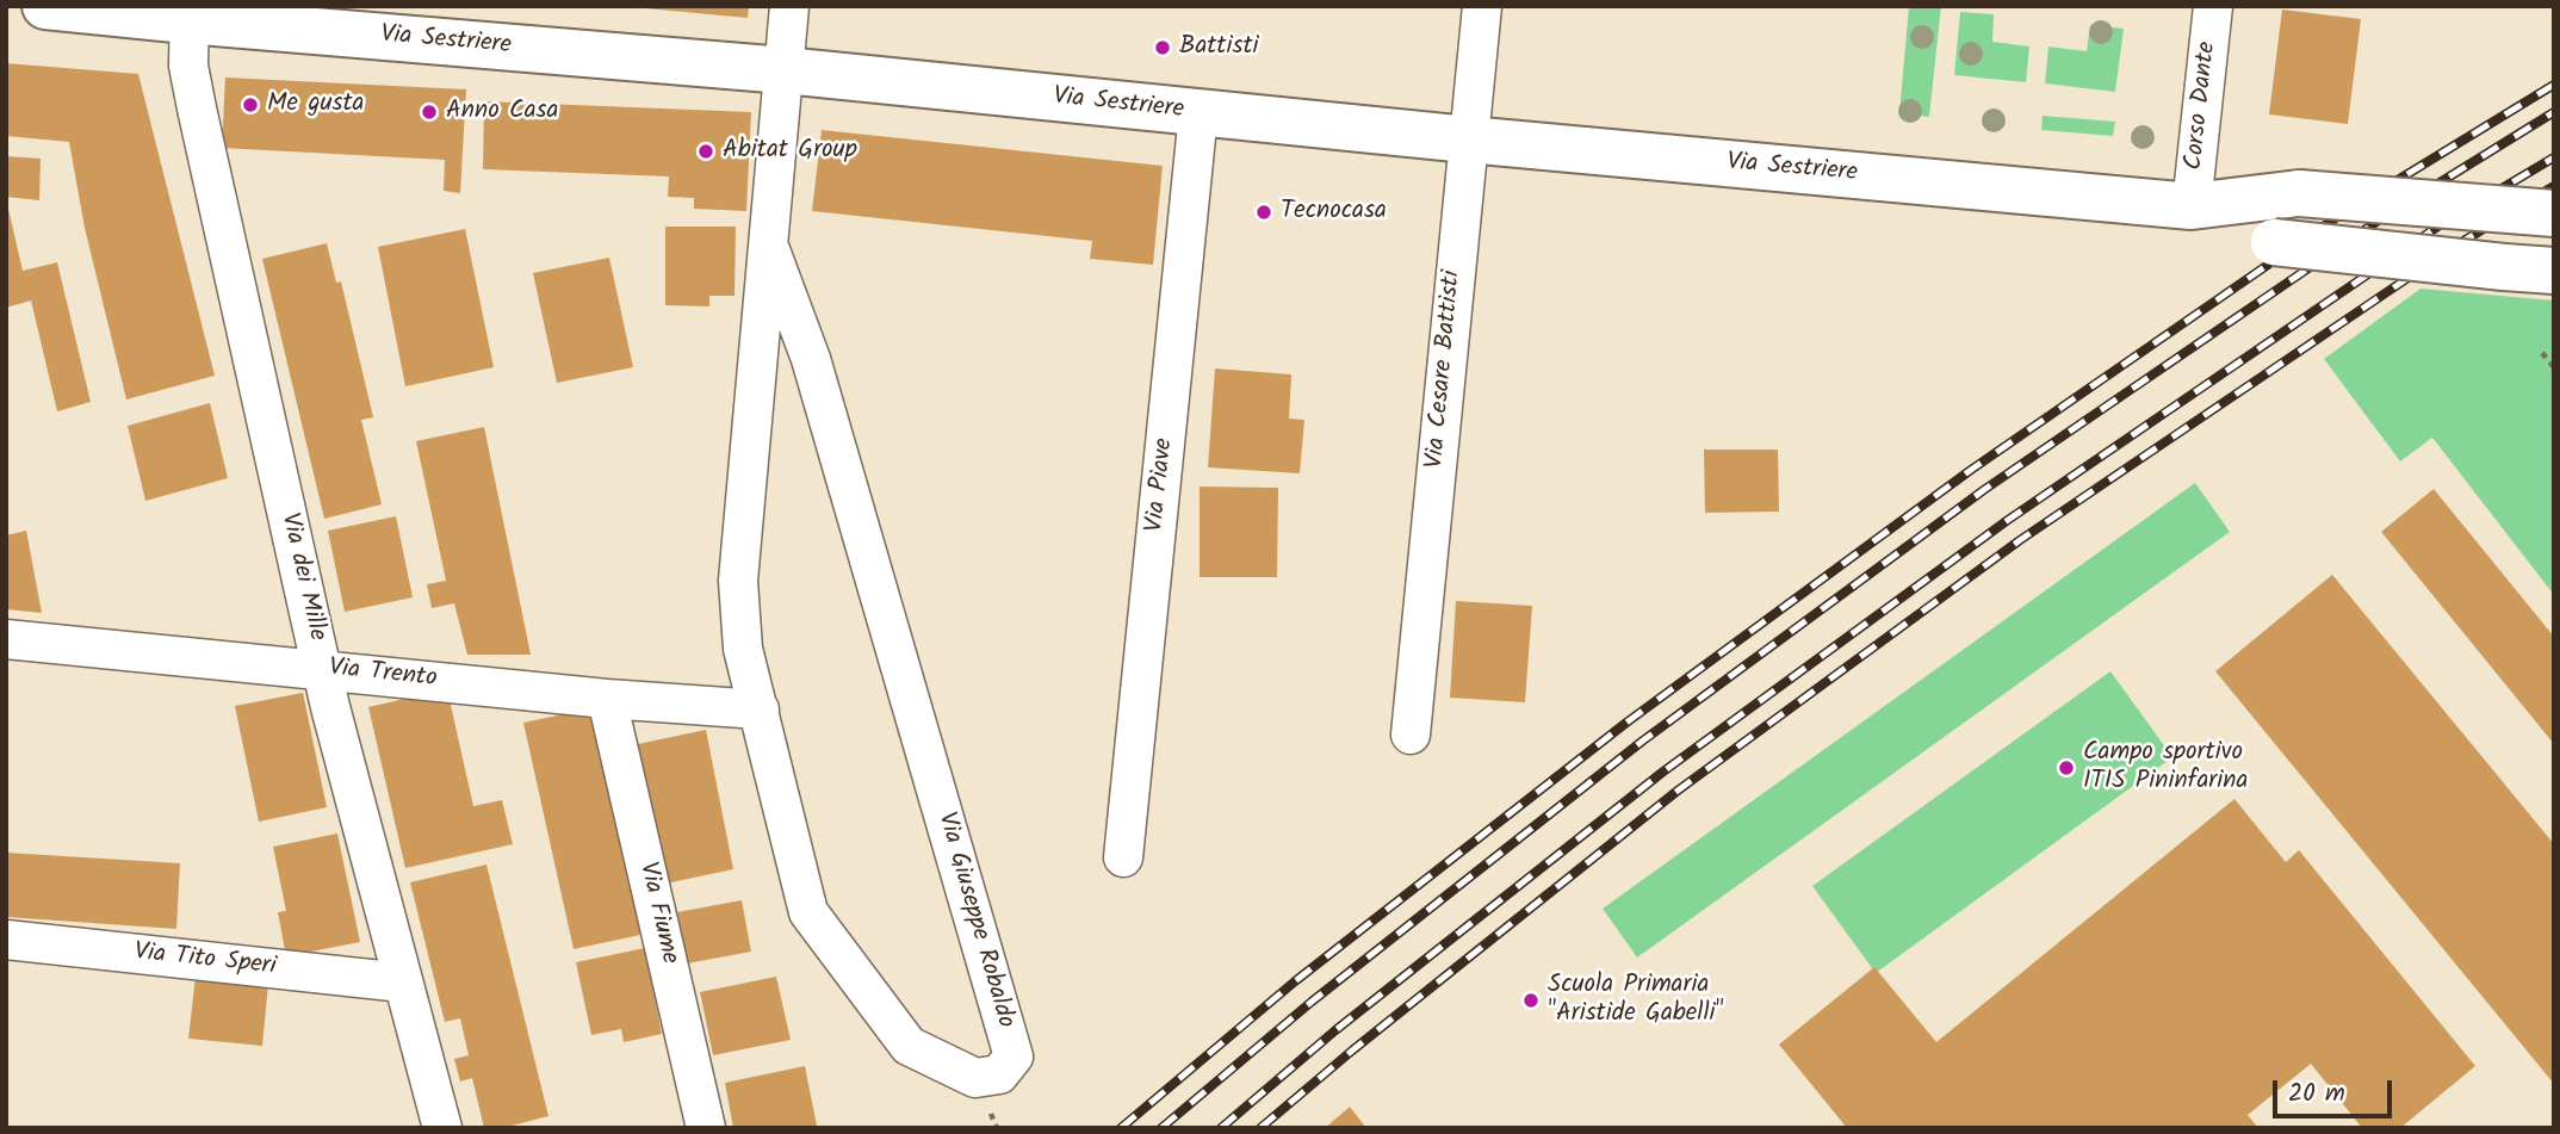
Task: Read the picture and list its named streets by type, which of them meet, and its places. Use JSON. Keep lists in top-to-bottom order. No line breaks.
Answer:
{"streets":{"main road":["Via Sestriere"],"street":["Corso Dante","Via Cesare Battisti","Via Piave","Via dei Mille","Via Trento","Via Fiume","Via Giuseppe Robaldo","Via Tito Speri"]},"crossings":[["Via Sestriere","Corso Dante"],["Via Sestriere","Via Cesare Battisti"],["Via Sestriere","Via Piave"],["Via Sestriere","Via dei Mille"],["Via Sestriere","Via Giuseppe Robaldo"],["Via dei Mille","Via Trento"],["Via dei Mille","Via Tito Speri"],["Via Trento","Via Fiume"],["Via Trento","Via Giuseppe Robaldo"]],"places":["Battisti","Me gusta","Anno Casa","Abitat Group","Tecnocasa","Campo sportivo ITIS Pininfarina","Scuola Primaria \"Aristide Gabelli\""],"scale_bar":"20 m"}
